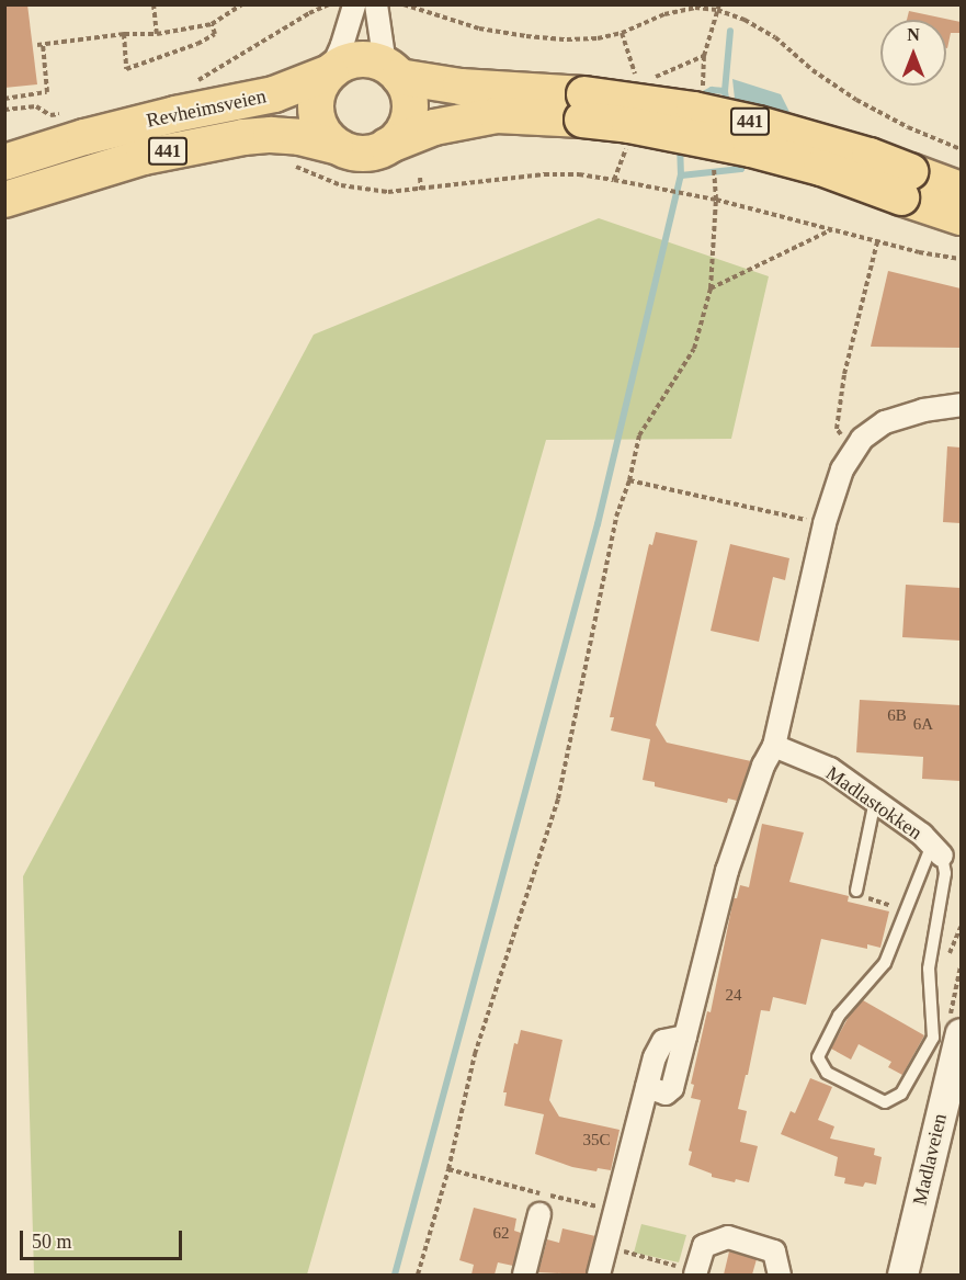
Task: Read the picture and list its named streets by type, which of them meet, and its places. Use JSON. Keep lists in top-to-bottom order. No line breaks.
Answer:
{"streets":{"main road":["Revheimsveien","441","Madlaveien"],"street":["Madlastokken"]},"crossings":[["Revheimsveien","441"]],"house_numbers":["6B","6A","24","35C","62"],"scale_bar":"50 m","north":"top"}
